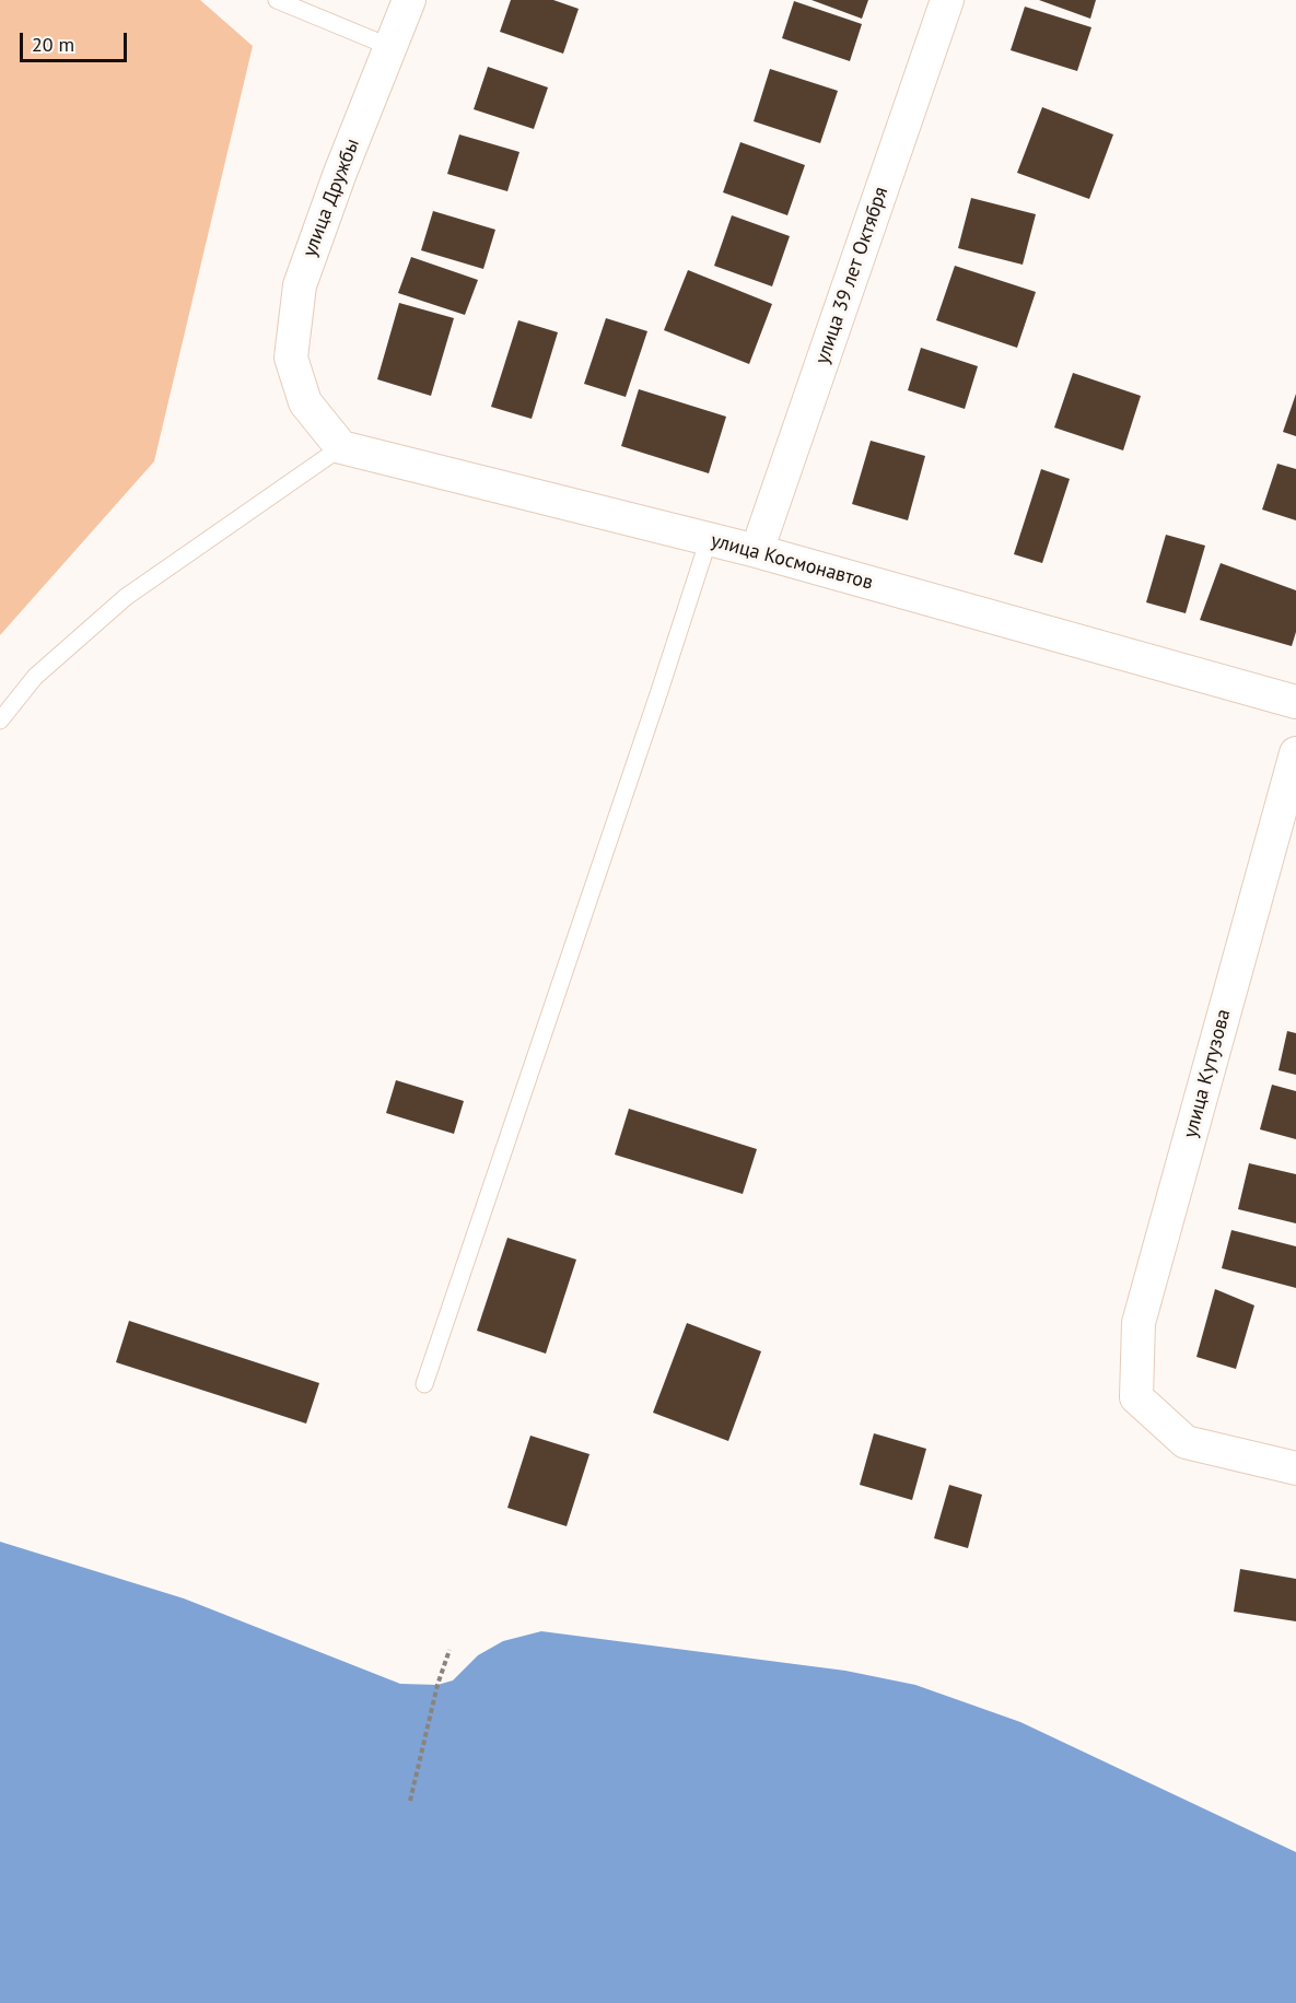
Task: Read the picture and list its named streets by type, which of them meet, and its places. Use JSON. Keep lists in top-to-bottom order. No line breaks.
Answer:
{"streets":{"street":["улица Дружбы","улица 39 лет Октября","улица Космонавтов","улица Кутузова"]},"crossings":[["улица Дружбы","улица Космонавтов"],["улица 39 лет Октября","улица Космонавтов"]],"scale_bar":"20 m"}
